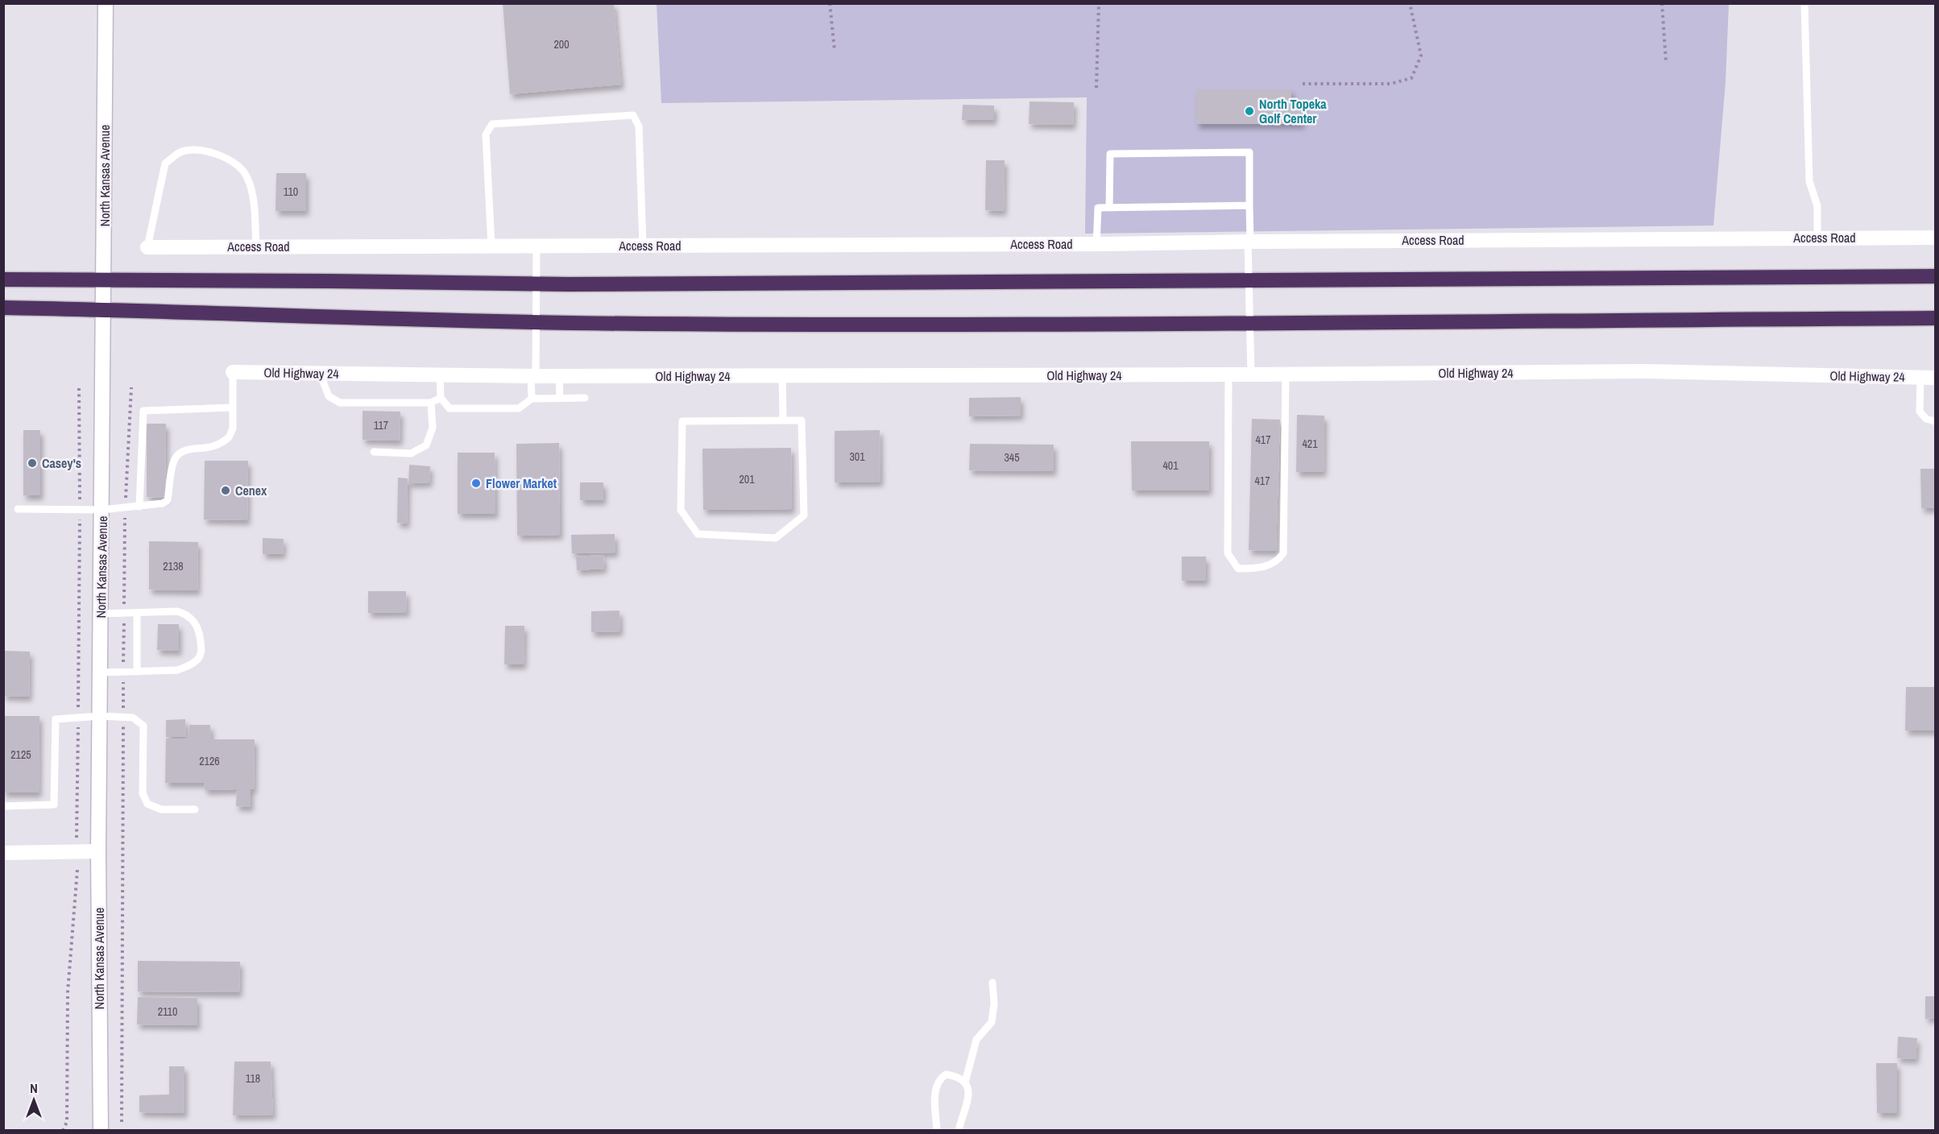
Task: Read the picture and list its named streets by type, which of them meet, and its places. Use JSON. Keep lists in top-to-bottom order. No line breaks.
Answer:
{"streets":{"street":["North Kansas Avenue","Access Road","Old Highway 24"]},"places":["North Topeka Golf Center","Casey's","Flower Market","Cenex"],"house_numbers":["200","110","117","417","421","301","345","401","201","417","2138","2125","2126","2110","118"],"north":"top"}
